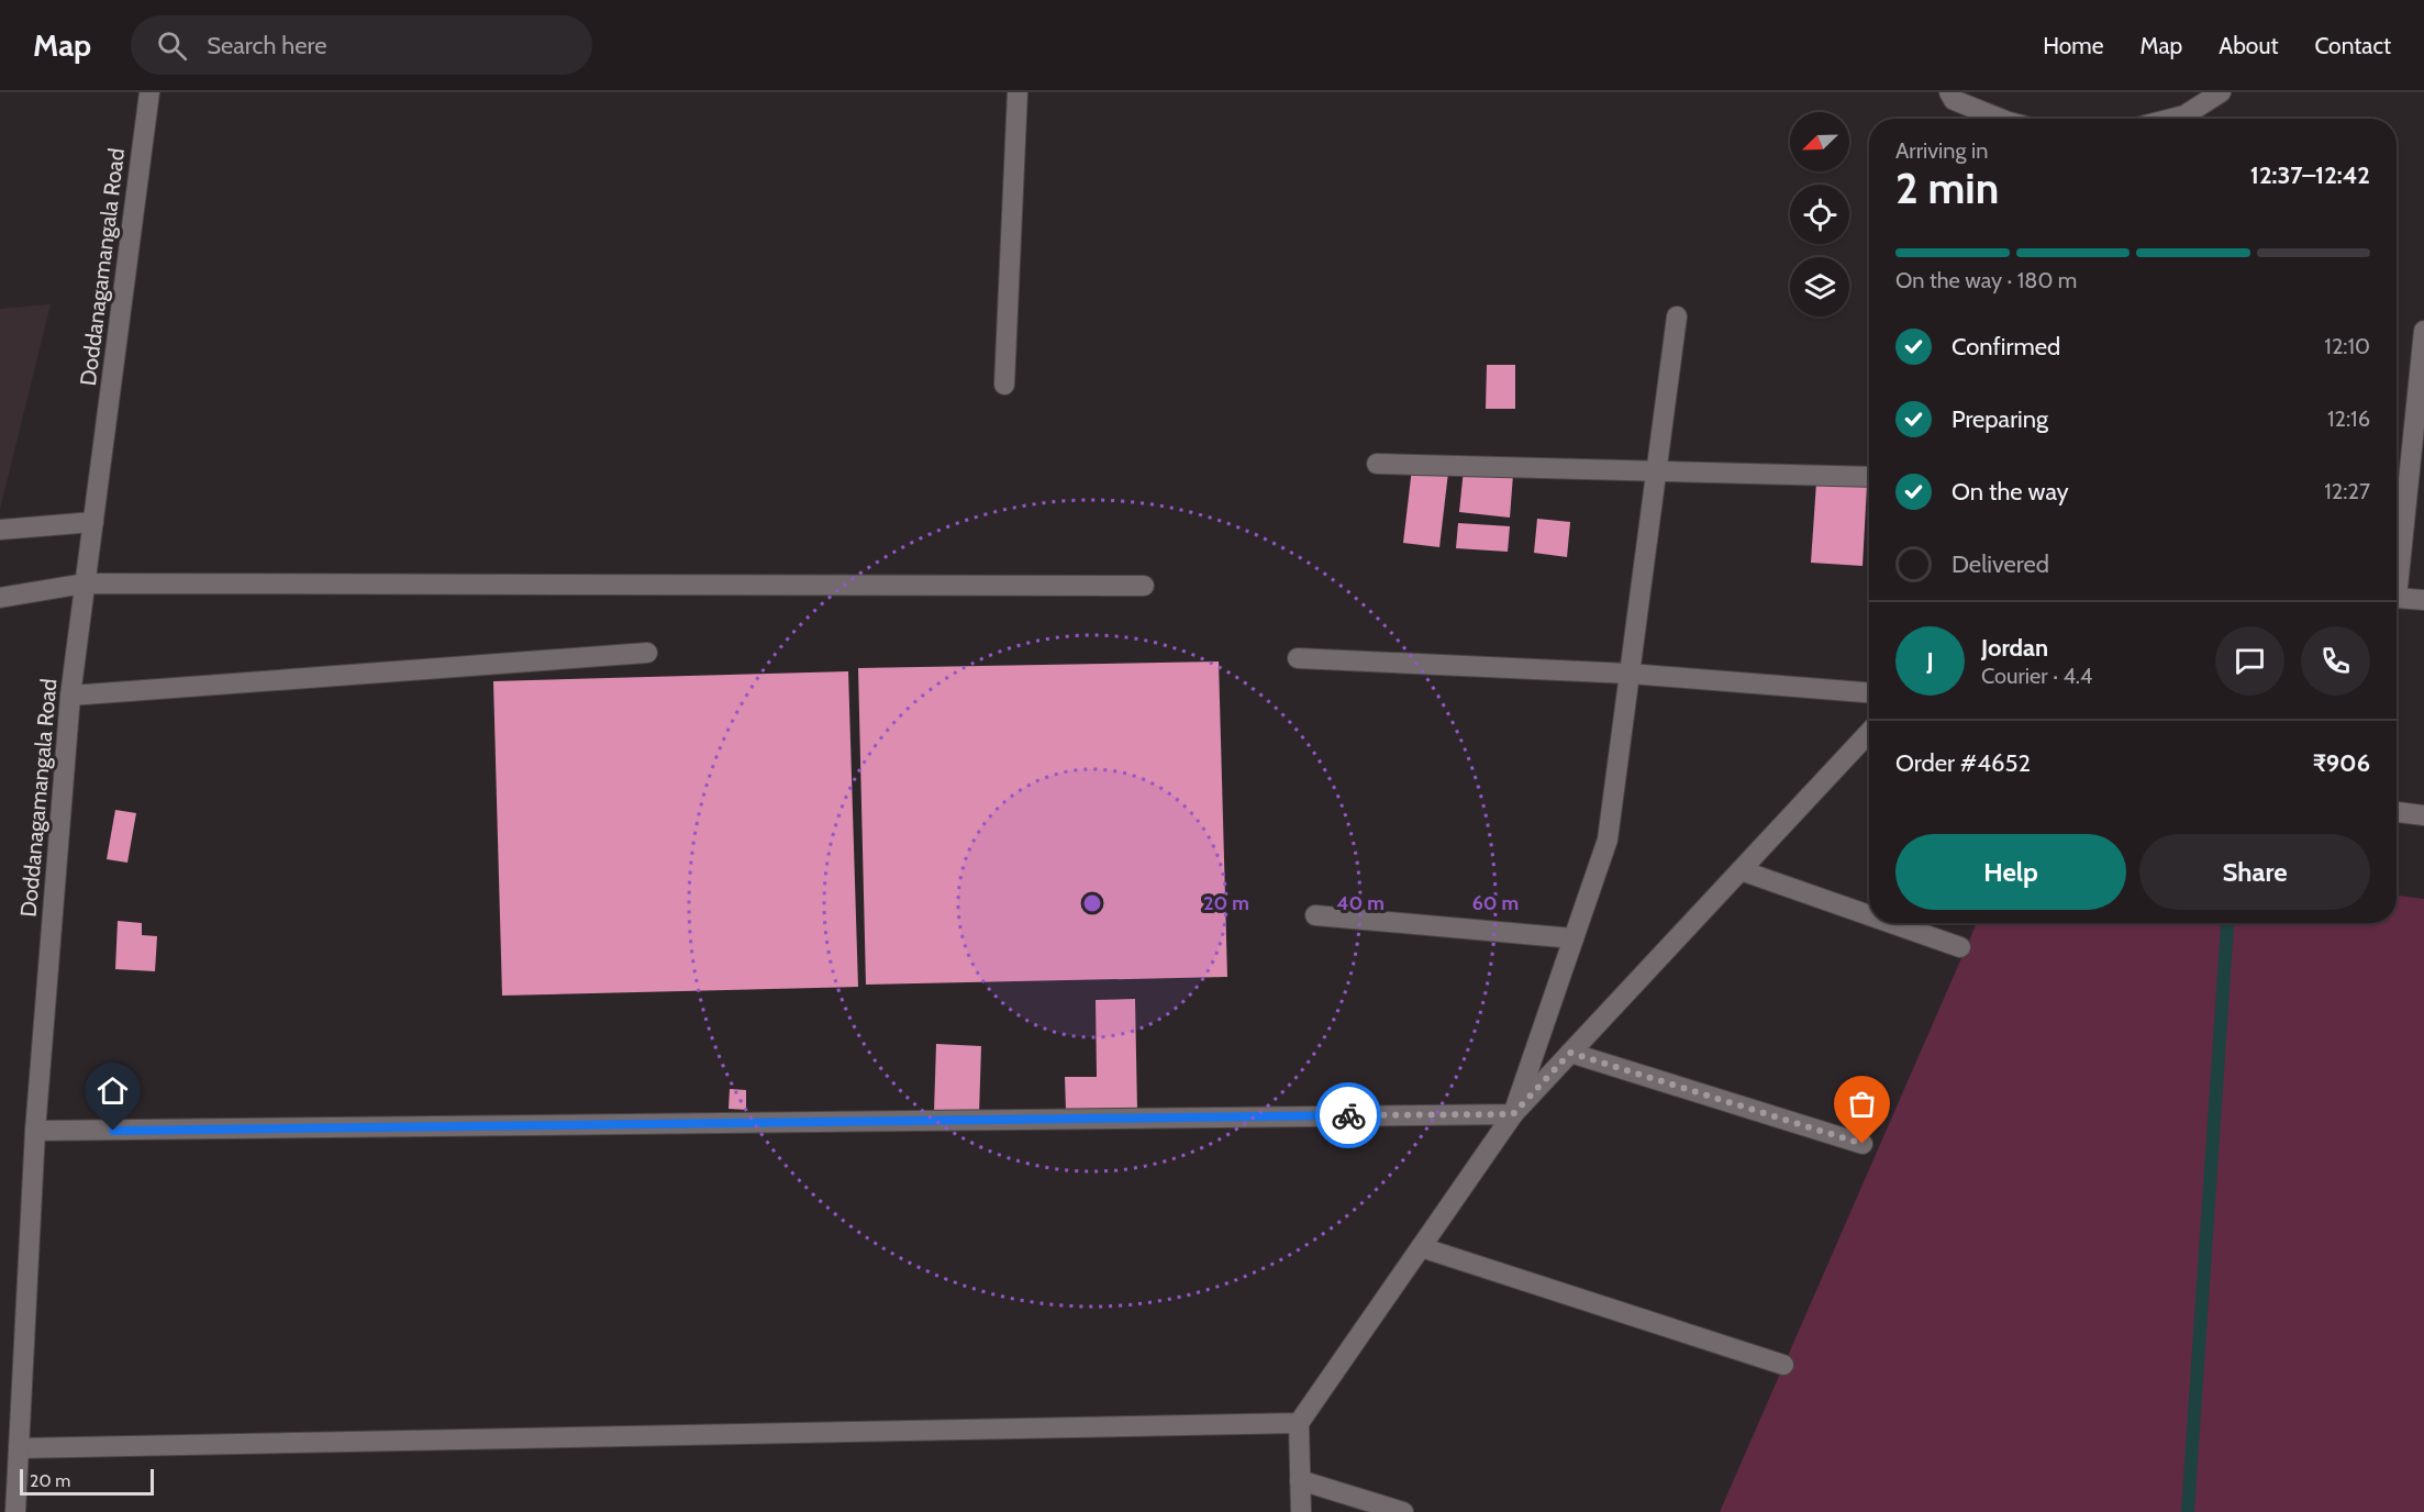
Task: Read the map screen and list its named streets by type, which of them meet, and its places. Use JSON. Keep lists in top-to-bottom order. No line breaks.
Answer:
{"streets":{"street":["Doddanagamangala Road"]},"scale_bar":"20 m","north":"bottom left","page":{"header":"Map","search":"Search here","nav":["Home","Map","About","Contact"],"heading":["2 min","Arriving in","12:37–12:42"],"panel":["Jordan","Courier · 4.4","Order #4652","₹906"],"bar":"On the way · 180 m","list":[["Confirmed","12:10"],["Preparing","12:16"],["On the way","12:27"],"Delivered"],"round":"J","buttons":["Help","Share"],"scale":"20 m"},"rings":["20 m","40 m","60 m"]}
